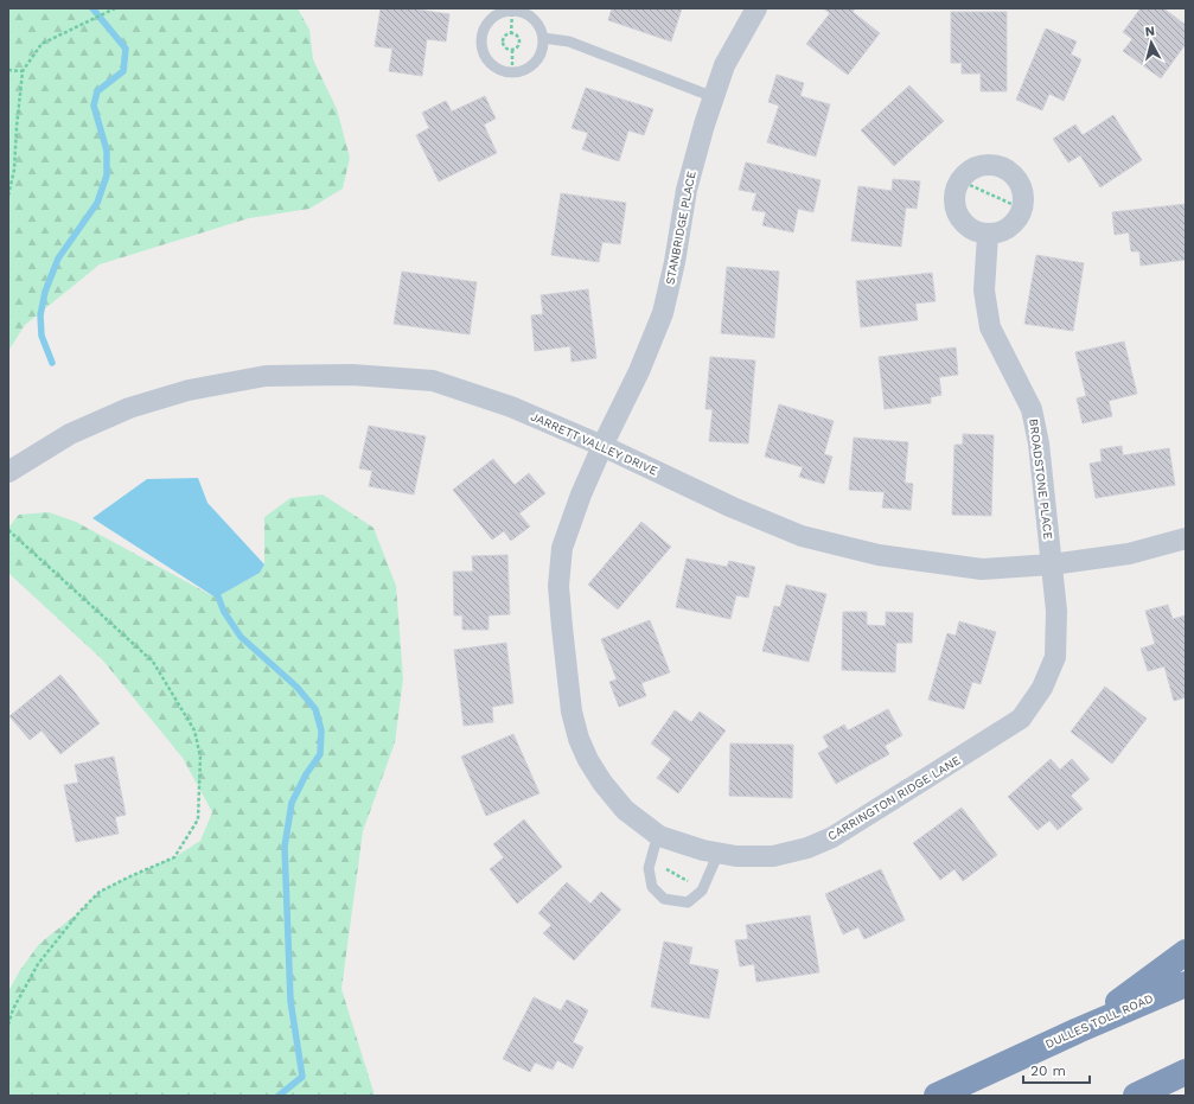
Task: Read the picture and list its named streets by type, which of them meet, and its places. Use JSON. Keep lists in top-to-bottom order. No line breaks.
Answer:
{"streets":{"highway":["DULLES TOLL ROAD"],"street":["STANBRIDGE PLACE","JARRETT VALLEY DRIVE","BROADSTONE PLACE","CARRINGTON RIDGE LANE"]},"crossings":[["STANBRIDGE PLACE","JARRETT VALLEY DRIVE"],["STANBRIDGE PLACE","CARRINGTON RIDGE LANE"],["JARRETT VALLEY DRIVE","BROADSTONE PLACE"],["JARRETT VALLEY DRIVE","CARRINGTON RIDGE LANE"],["BROADSTONE PLACE","CARRINGTON RIDGE LANE"]],"scale_bar":"20 m","north":"top"}
